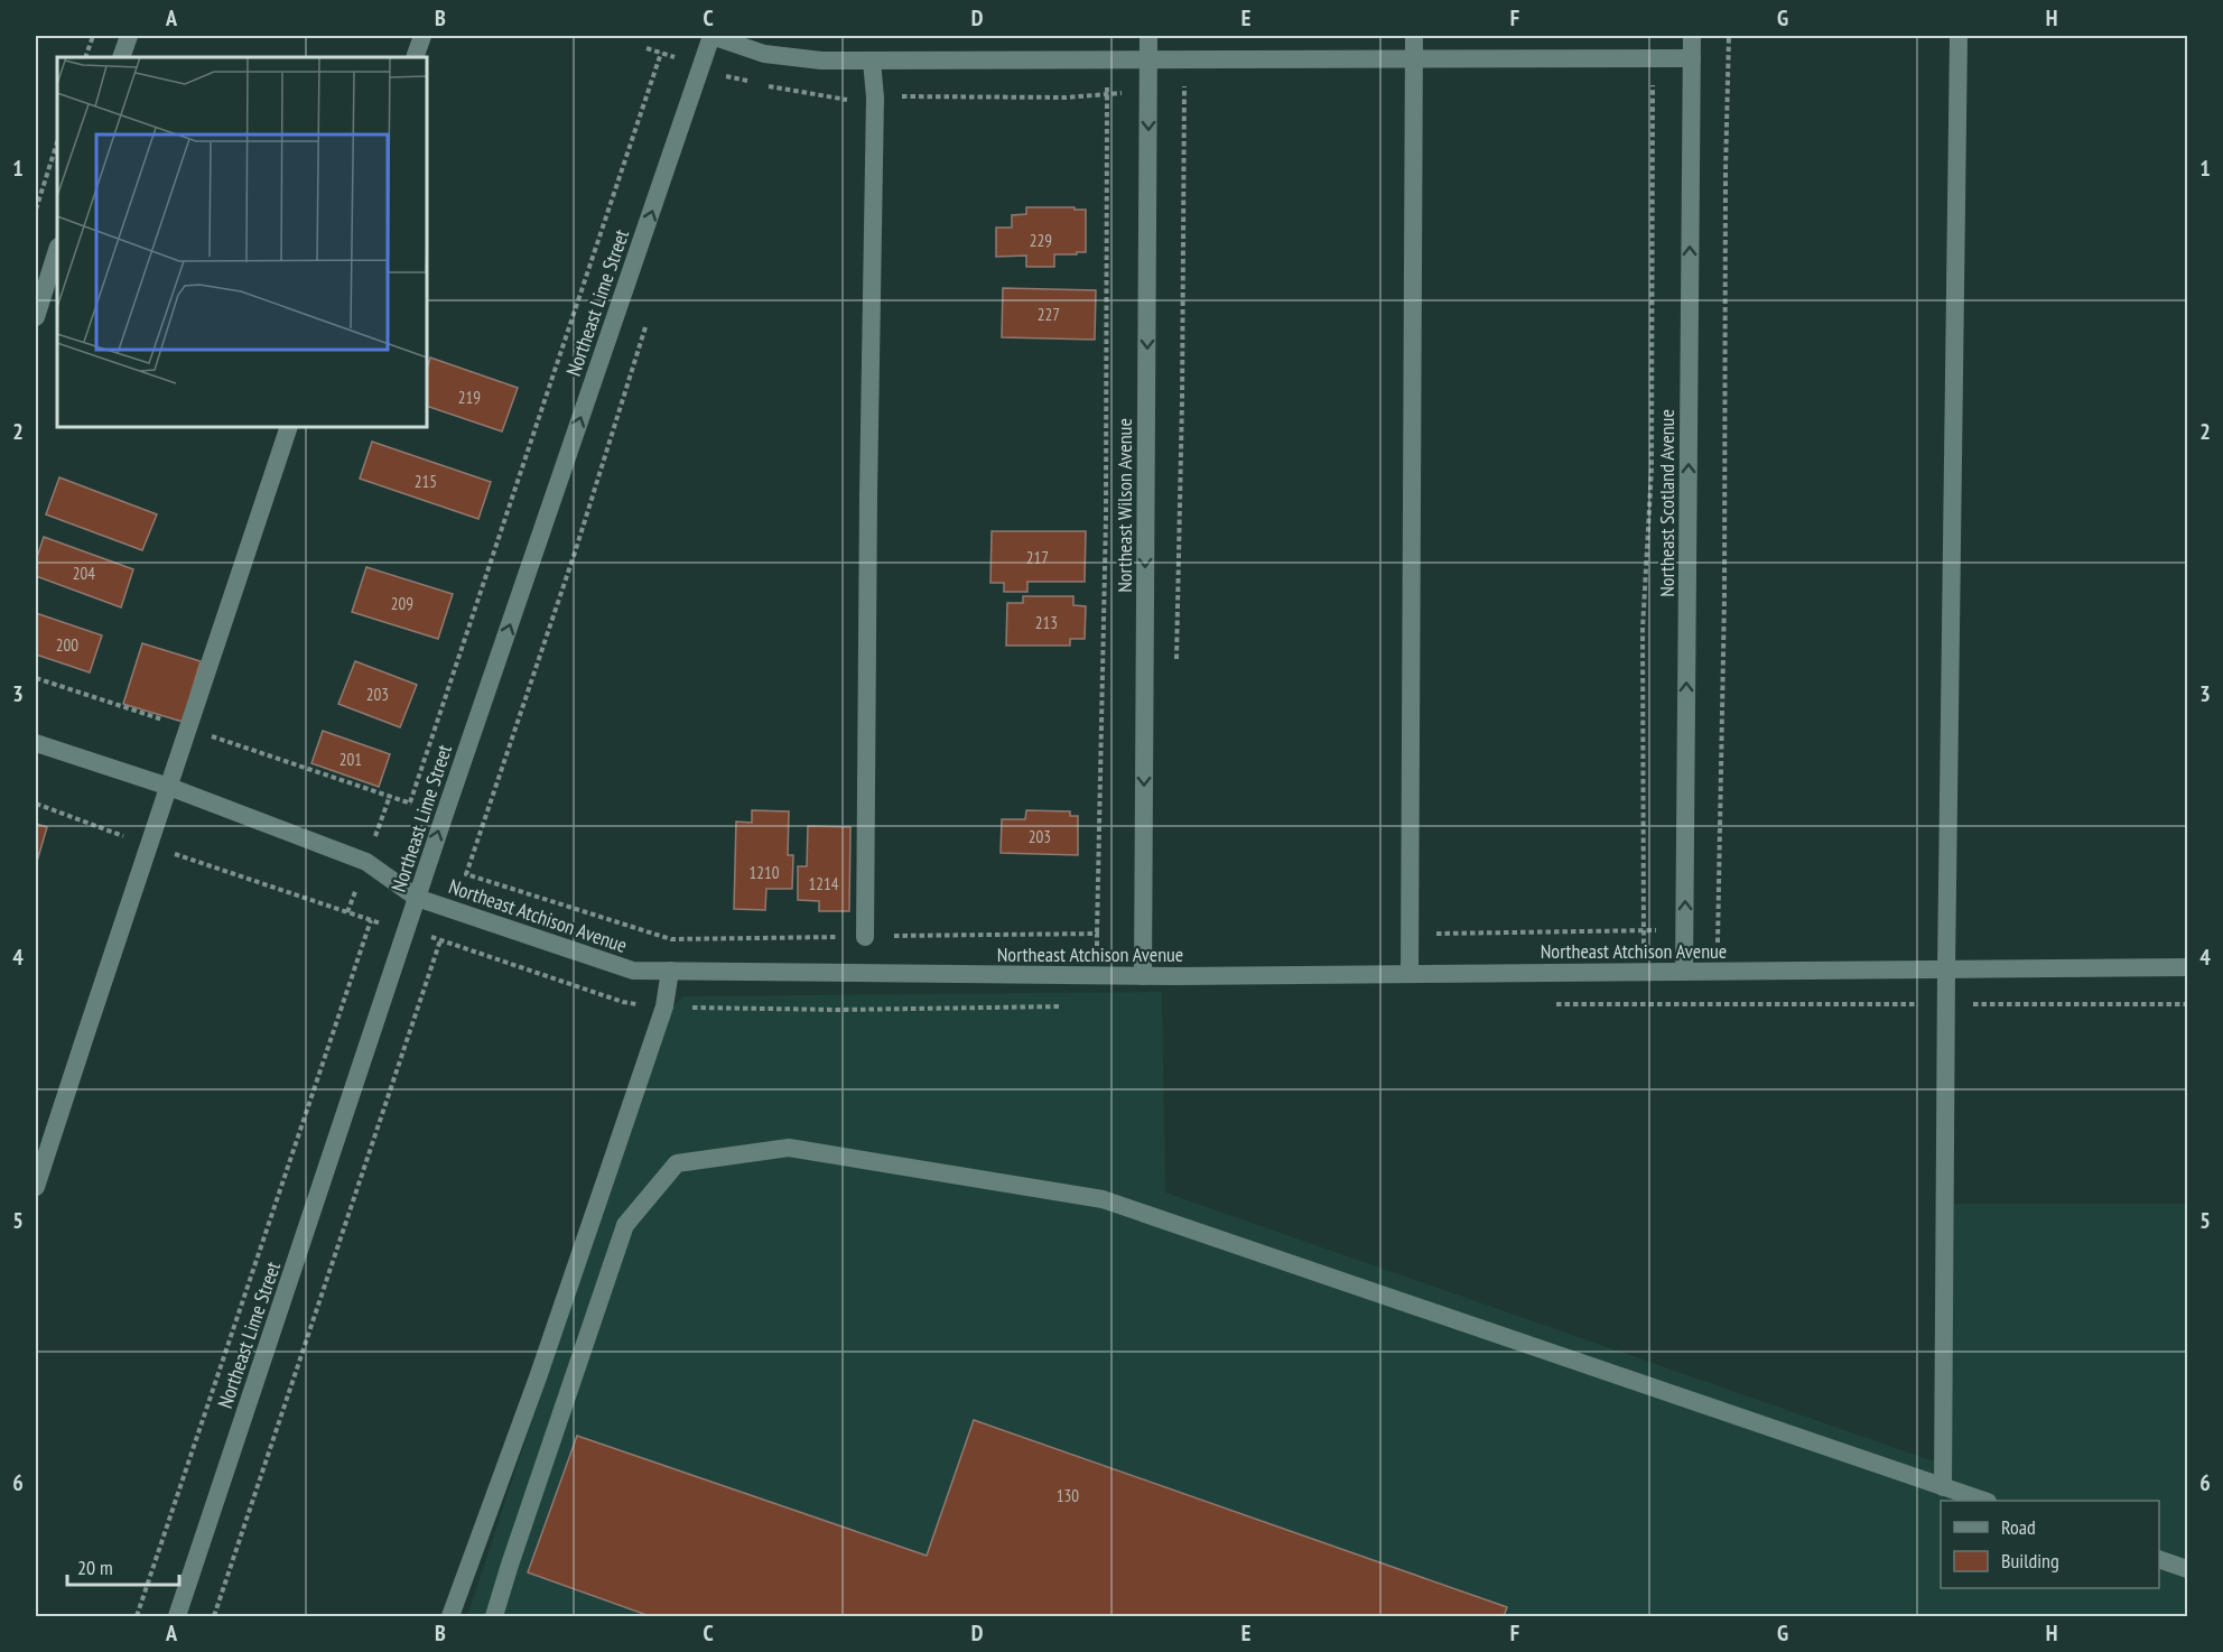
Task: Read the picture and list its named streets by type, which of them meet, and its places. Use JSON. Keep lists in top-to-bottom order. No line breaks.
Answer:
{"streets":{"street":["Northeast Lime Street","Northeast Scotland Avenue","Northeast Wilson Avenue","Northeast Atchison Avenue"]},"crossings":[["Northeast Lime Street","Northeast Atchison Avenue"],["Northeast Scotland Avenue","Northeast Atchison Avenue"],["Northeast Wilson Avenue","Northeast Atchison Avenue"]],"one_way":["Northeast Lime Street","Northeast Scotland Avenue","Northeast Wilson Avenue"],"house_numbers":["229","227","219","215","217","204","209","213","200","203","201","203","1210","1214","130"],"legend":["Road","Building"],"scale_bar":"20 m","grid":{"columns":["A","B","C","D","E","F","G","H"],"rows":["1","2","3","4","5","6"]}}
